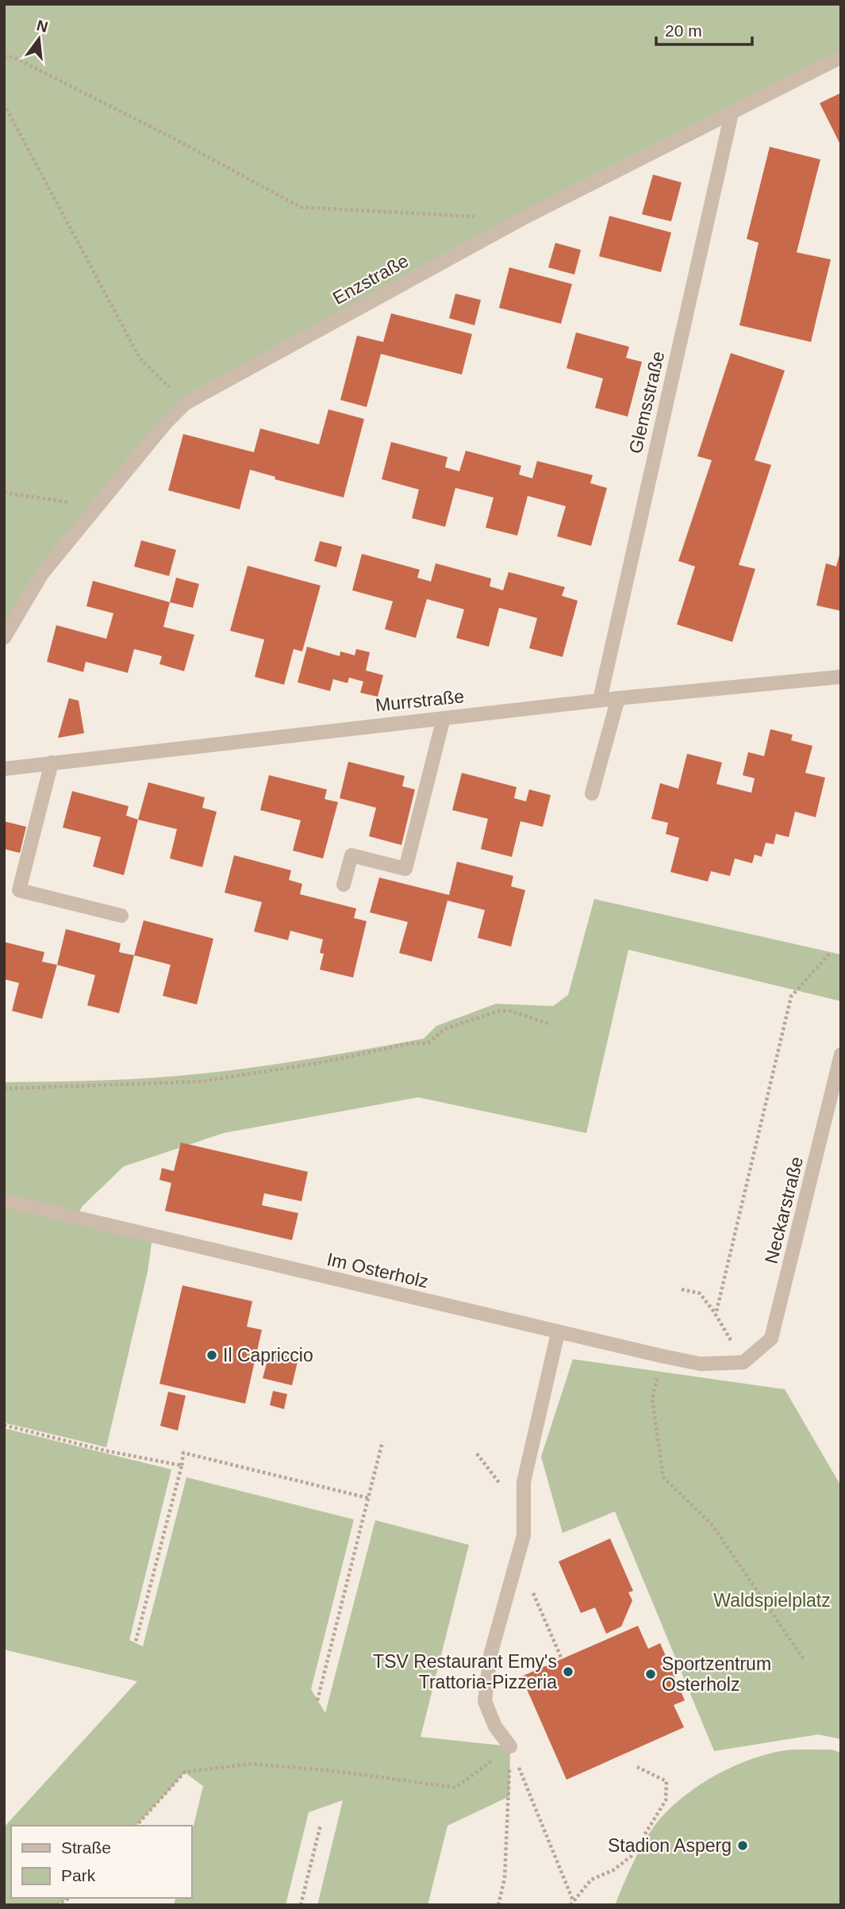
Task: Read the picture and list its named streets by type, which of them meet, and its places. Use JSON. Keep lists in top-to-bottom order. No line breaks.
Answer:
{"streets":{"street":["Enzstraße","Glemsstraße","Murrstraße","Neckarstraße","Im Osterholz"]},"crossings":[["Enzstraße","Glemsstraße"],["Glemsstraße","Murrstraße"],["Neckarstraße","Im Osterholz"]],"parks":["Waldspielplatz"],"places":["Il Capriccio","TSV Restaurant Emy's Trattoria-Pizzeria","Sportzentrum Osterholz","Stadion Asperg"],"legend":["Straße","Park"],"scale_bar":"20 m","north":"top"}
